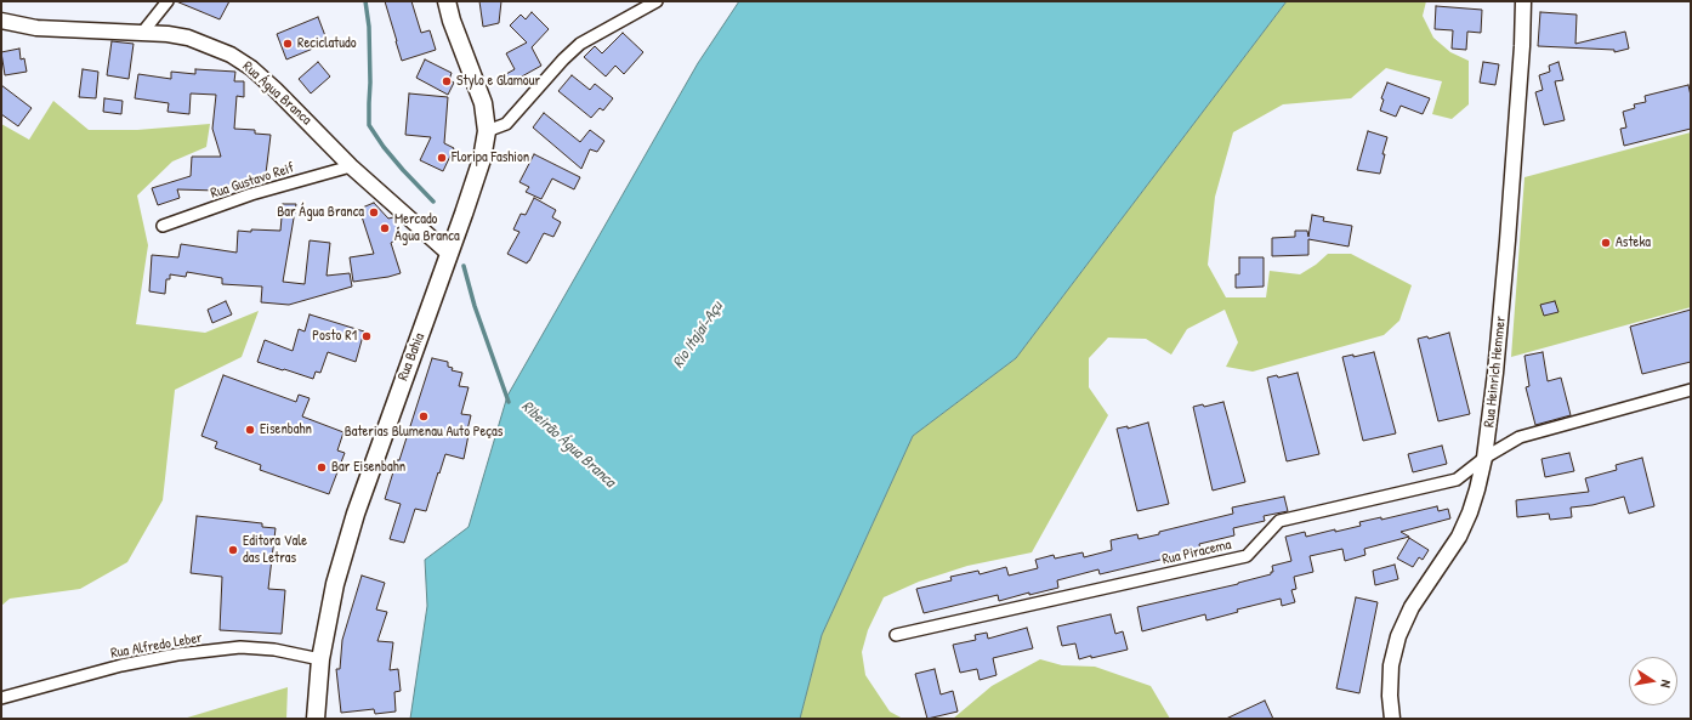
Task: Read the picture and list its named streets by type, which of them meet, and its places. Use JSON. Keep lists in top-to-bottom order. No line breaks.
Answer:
{"streets":{"main road":["Rua Bahia"],"street":["Rua Água Branca","Rua Gustavo Reif","Rua Heinrich Hemmer","Rua Piracema","Rua Alfredo Leber"]},"crossings":[["Rua Água Branca","Rua Gustavo Reif"],["Rua Água Branca","Rua Bahia"],["Rua Bahia","Rua Alfredo Leber"],["Rua Heinrich Hemmer","Rua Piracema"]],"water":["Rio Itajaí-Açu","Ribeirão Água Branca"],"places":["Reciclatudo","Stylo e Glamour","Floripa Fashion","Bar Água Branca","Mercado Água Branca","Asteka","Posto R1","Baterias Blumenau Auto Peças","Eisenbahn","Bar Eisenbahn","Editora Vale das Letras"],"north":"right"}
